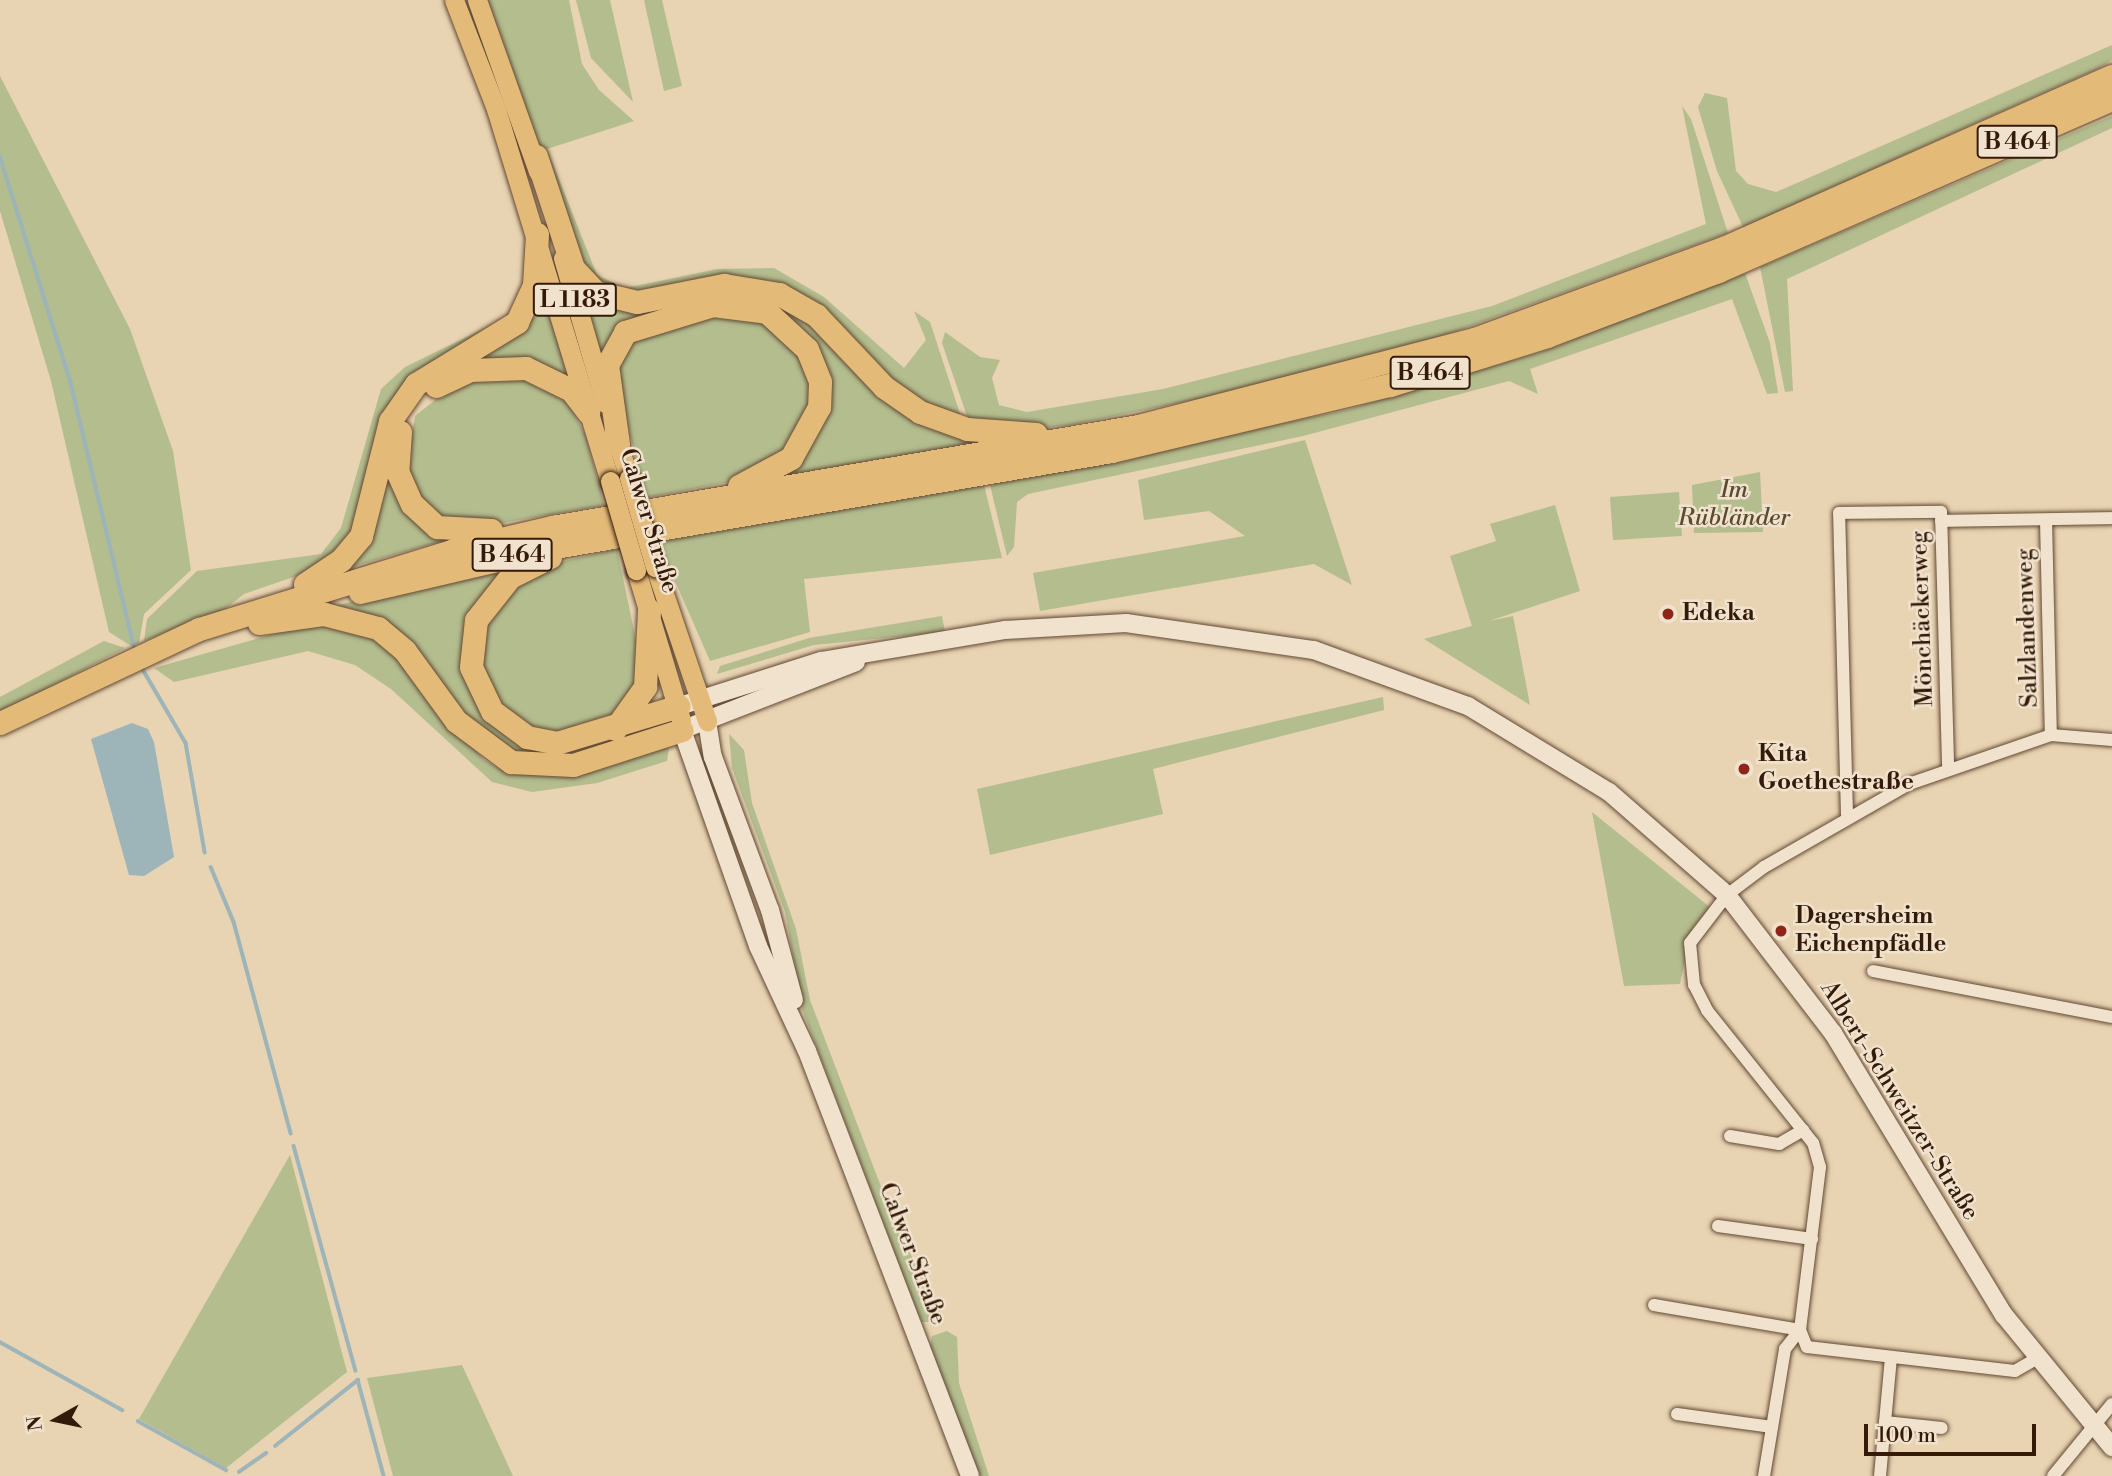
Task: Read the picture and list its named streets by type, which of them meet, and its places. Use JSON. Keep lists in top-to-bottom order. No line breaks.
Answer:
{"streets":{"highway":["B 464"],"main road":["L 1183","Calwer Straße"],"street":["Mönchäckerweg","Salzlandenweg","Albert-Schweitzer-Straße"]},"parks":["Im Rübländer"],"places":["Edeka","Kita Goethestraße","Dagersheim Eichenpfädle"],"scale_bar":"100 m","north":"left"}
